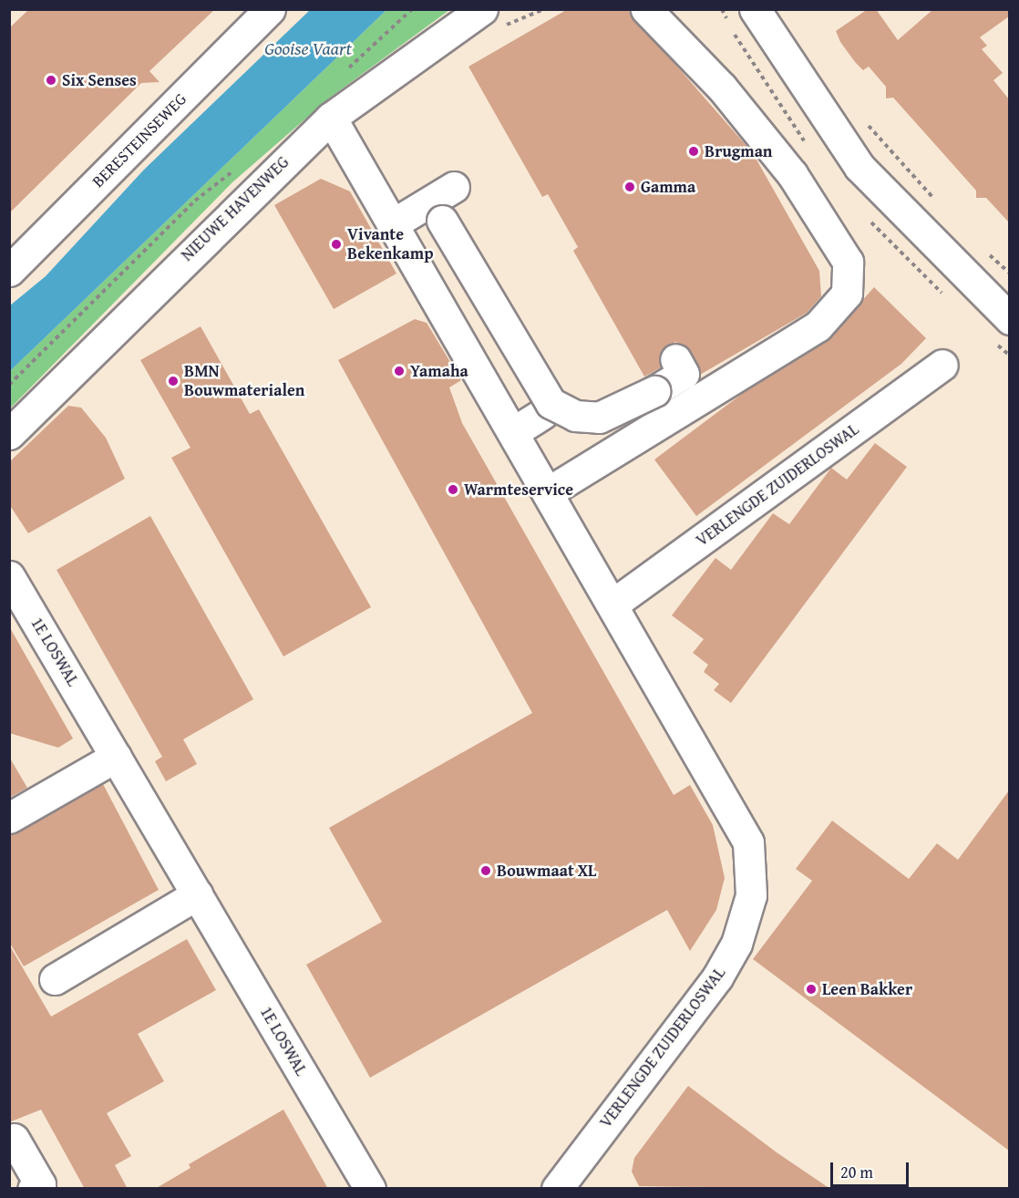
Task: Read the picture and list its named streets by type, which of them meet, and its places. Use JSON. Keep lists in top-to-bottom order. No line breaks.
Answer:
{"streets":{"street":["BERESTEINSEWEG","NIEUWE HAVENWEG","VERLENGDE ZUIDERLOSWAL","1E LOSWAL"]},"crossings":[["NIEUWE HAVENWEG","VERLENGDE ZUIDERLOSWAL"]],"water":["Gooise Vaart"],"places":["Six Senses","Brugman","Gamma","Vivante Bekenkamp","Yamaha","BMN Bouwmaterialen","Warmteservice","Bouwmaat XL","Leen Bakker"],"scale_bar":"20 m"}
